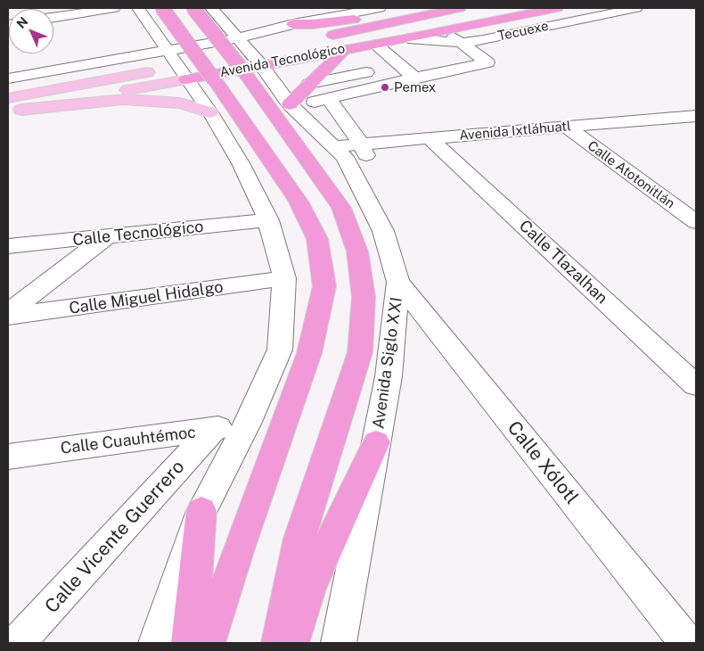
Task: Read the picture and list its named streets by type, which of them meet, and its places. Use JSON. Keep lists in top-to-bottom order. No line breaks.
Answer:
{"streets":{"highway":["Avenida Tecnológico","Avenida Siglo XXI"],"street":["Tecuexe","Avenida Ixtláhuatl","Calle Atotonitlán","Calle Tecnológico","Calle Tlazalhan","Calle Miguel Hidalgo","Calle Cuauhtémoc","Calle Xólotl","Calle Vicente Guerrero"]},"crossings":[["Tecuexe","Avenida Tecnológico"],["Avenida Tecnológico","Avenida Siglo XXI"],["Avenida Ixtláhuatl","Calle Atotonitlán"],["Avenida Ixtláhuatl","Calle Tlazalhan"],["Avenida Ixtláhuatl","Avenida Siglo XXI"],["Avenida Siglo XXI","Calle Xólotl"],["Calle Cuauhtémoc","Calle Vicente Guerrero"]],"places":["Pemex"],"north":"top left"}
